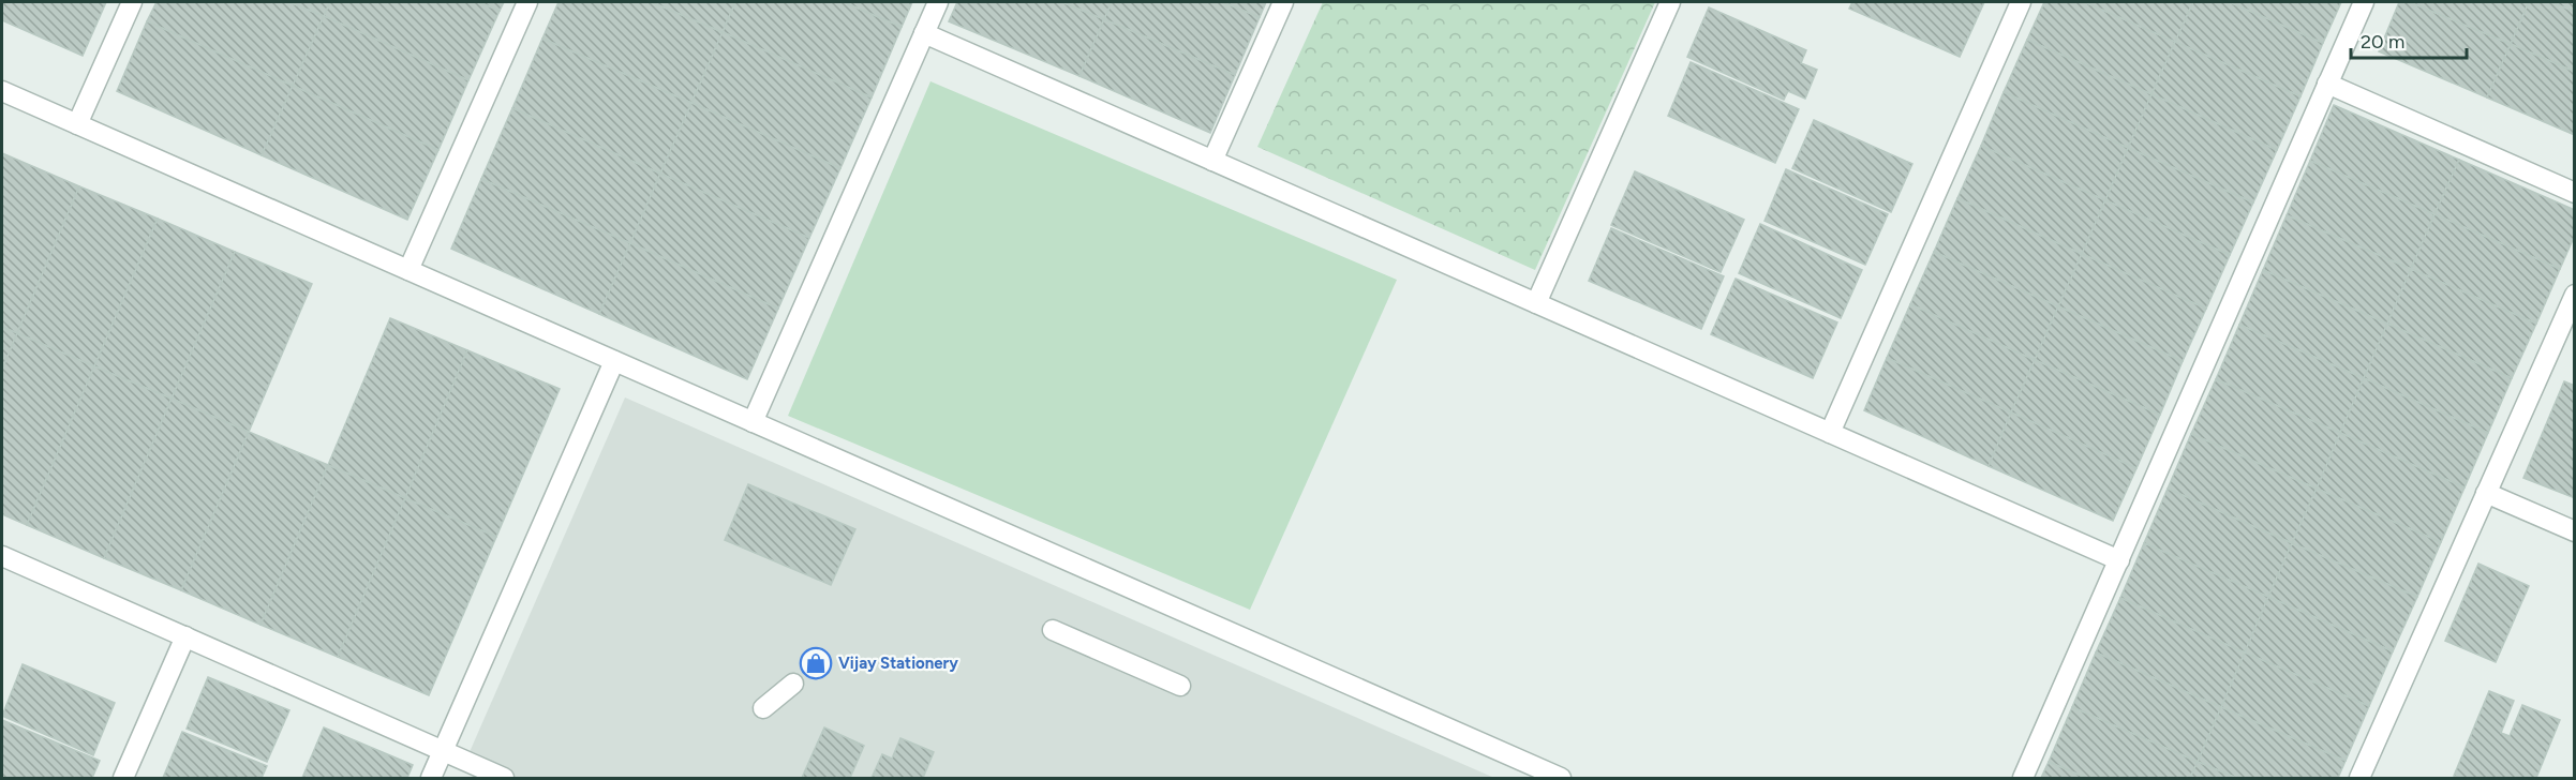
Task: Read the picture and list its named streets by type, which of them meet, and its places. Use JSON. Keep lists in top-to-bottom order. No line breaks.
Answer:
{"places":{"shop":["Vijay Stationery"]},"scale_bar":"20 m"}
